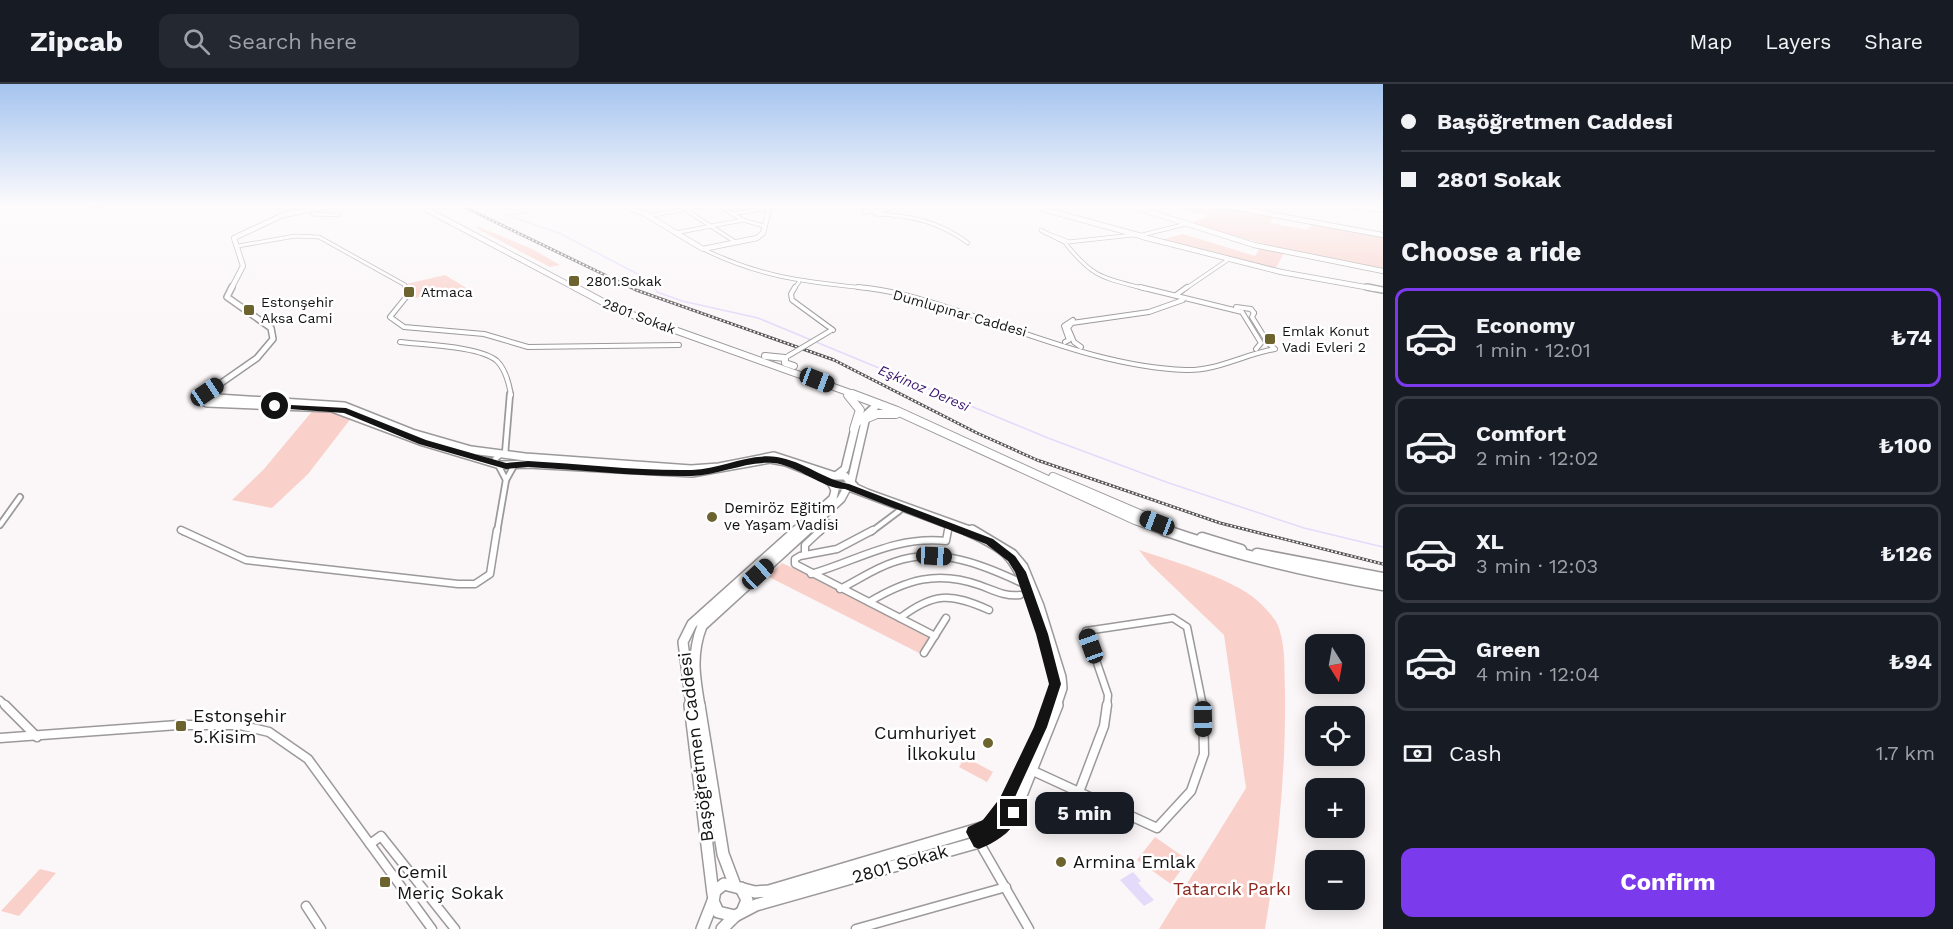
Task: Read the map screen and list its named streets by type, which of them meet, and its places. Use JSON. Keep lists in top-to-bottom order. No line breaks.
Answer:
{"streets":{"main road":["2801 Sokak"],"street":["Dumlupınar Caddesi","Başöğretmen Caddesi"]},"crossings":[["2801 Sokak","Başöğretmen Caddesi"]],"water":["Eşkinoz Deresi"],"parks":["Tatarcık Parkı"],"places":{"transit":["2801.Sokak","Atmaca","Estonşehir Aksa Cami","Emlak Konut Vadi Evleri 2","Estonşehir 5.Kisim","Cemil Meriç Sokak"],"other":["Demiröz Eğitim ve Yaşam Vadisi","Cumhuriyet İlkokulu","Armina Emlak"]},"north":"bottom","page":{"header":"Zipcab","search":"Search here","nav":["Map","Layers","Share"],"banner":["Başöğretmen Caddesi","2801 Sokak"],"heading":"Choose a ride","list":[{"name":"Economy","note":"1 min · 12:01","value":"₺74"},{"name":"Comfort","note":"2 min · 12:02","value":"₺100"},{"name":"XL","note":"3 min · 12:03","value":"₺126"},{"name":"Green","note":"4 min · 12:04","value":"₺94"}],"map_buttons":["+","−"],"pay":["Cash","1.7 km"],"bubble":"5 min","buttons":"Confirm"}}
